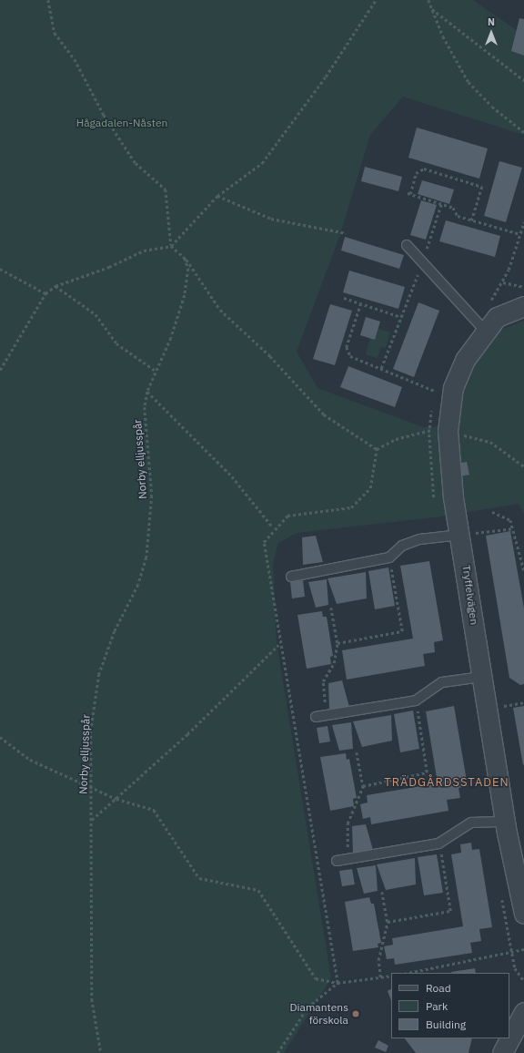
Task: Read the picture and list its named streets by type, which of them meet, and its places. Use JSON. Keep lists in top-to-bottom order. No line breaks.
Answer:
{"streets":{"street":["Tryffelvägen"],"path":["Norby elljusspår"]},"districts":["TRÄDGÅRDSSTADEN"],"parks":["Hågadalen-Nåsten"],"places":["Diamantens förskola"],"legend":["Road","Park","Building"],"north":"top"}
